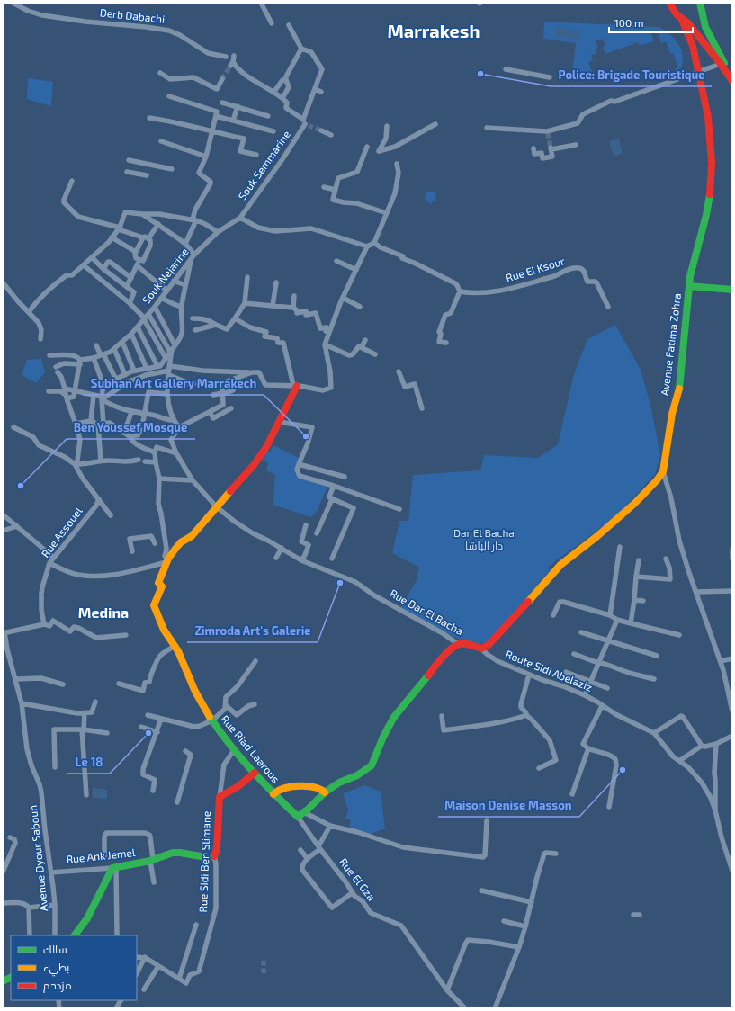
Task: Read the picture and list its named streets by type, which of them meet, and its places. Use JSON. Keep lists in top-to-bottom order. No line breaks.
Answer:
{"streets":{"street":["Derb Dabachi","Souk Semmarine","Rue El Ksour","Souk Nejarine","Avenue Fatima Zohra","Rue Assouel","Rue Dar El Bacha","Route Sidi Abelaziz","Rue Riad Laarous","Rue Ank Jemel","Avenue Dyour Saboun","Rue Sidi Ben Slimane","Rue El Gza"]},"crossings":[["Souk Semmarine","Souk Nejarine"],["Rue Dar El Bacha","Route Sidi Abelaziz"],["Rue Dar El Bacha","Rue Riad Laarous"],["Rue Riad Laarous","Rue Sidi Ben Slimane"],["Rue Riad Laarous","Rue El Gza"],["Rue Ank Jemel","Avenue Dyour Saboun"],["Rue Ank Jemel","Rue Sidi Ben Slimane"]],"districts":["Marrakesh","Medina"],"parks":["Dar El Bacha دار الباشا"],"places":["Police: Brigade Touristique","Subhan Art Gallery Marrakech","Ben Youssef Mosque","Zimroda Art's Galerie","Le 18","Maison Denise Masson"],"legend":["سالك","بطيء","مزدحم"],"scale_bar":"100 m"}
